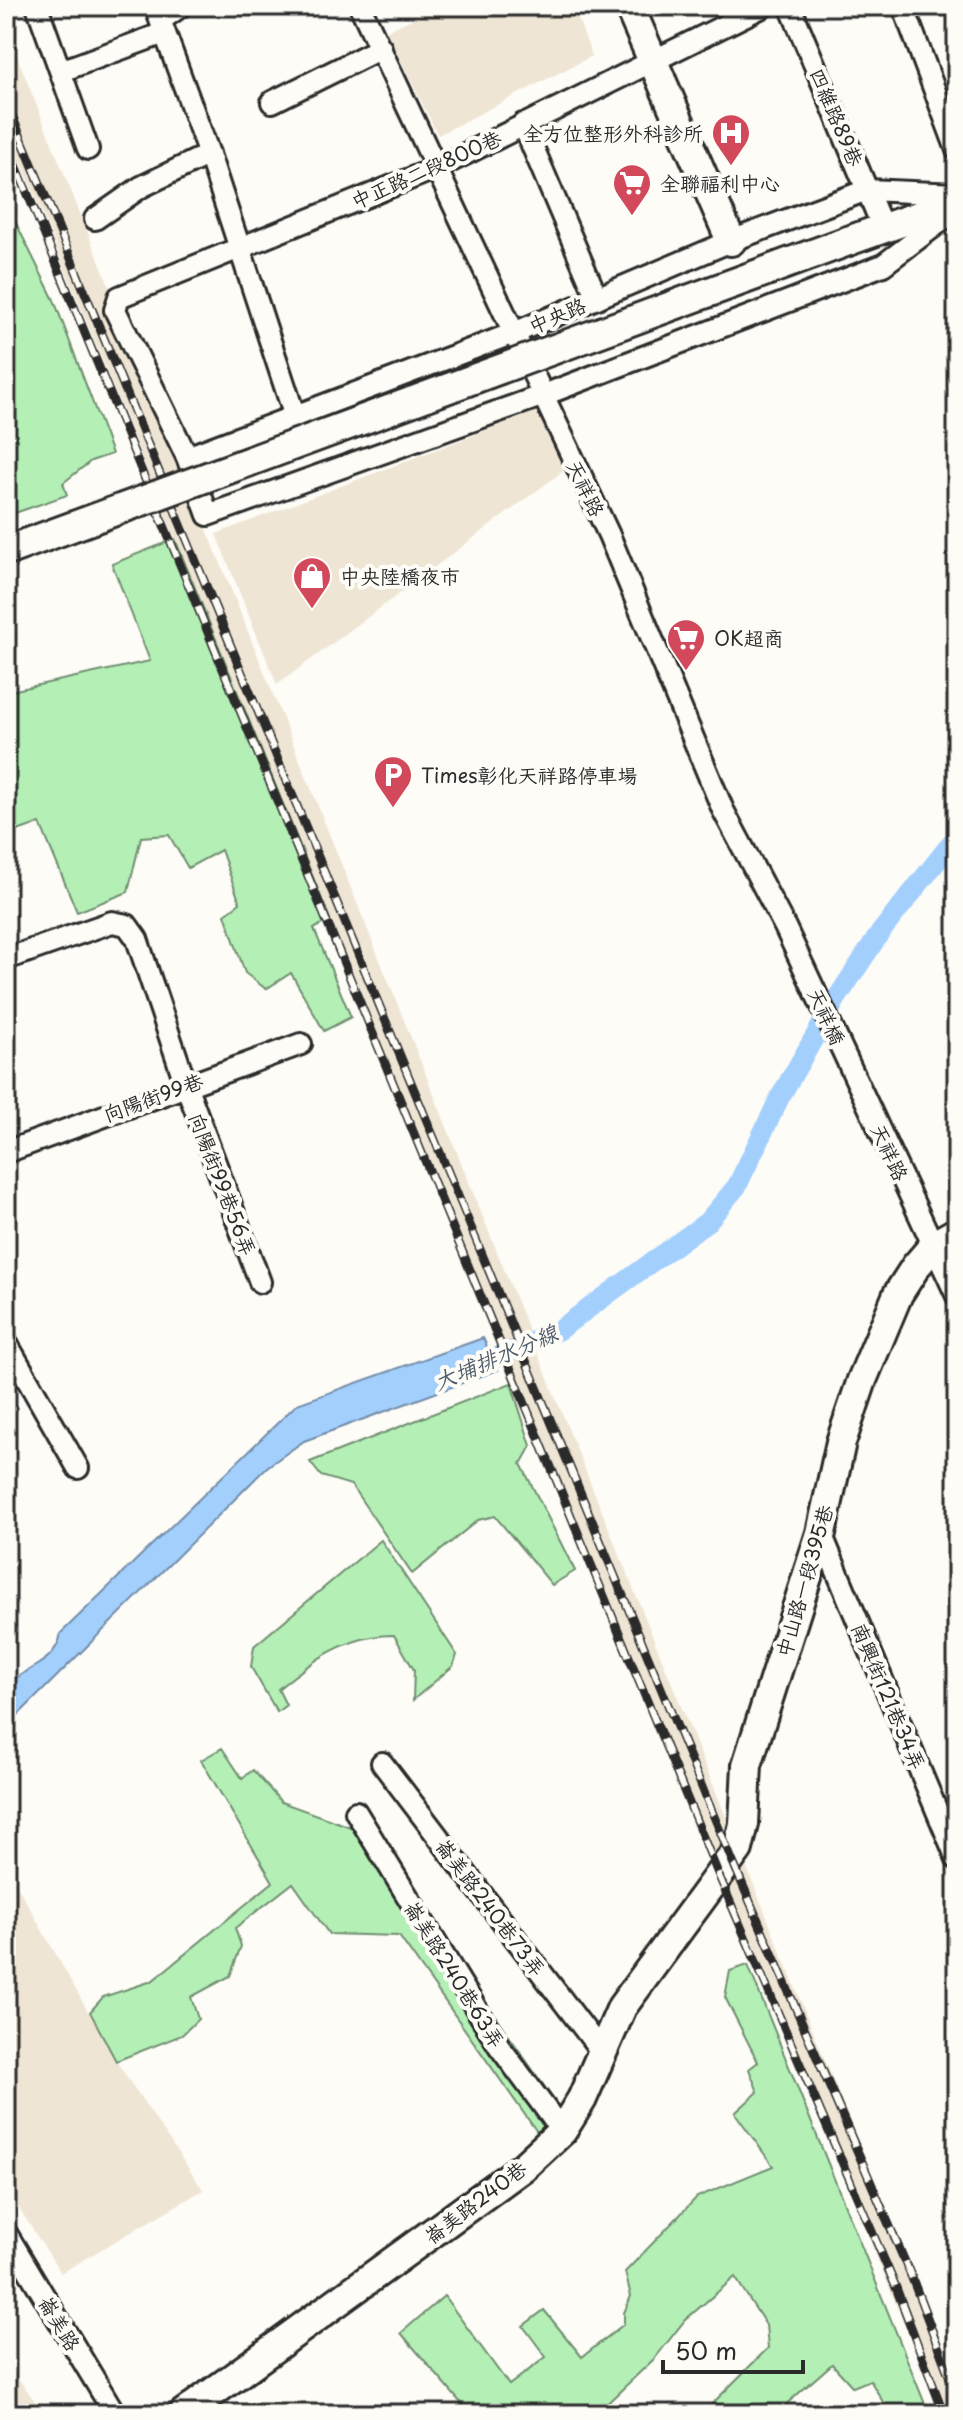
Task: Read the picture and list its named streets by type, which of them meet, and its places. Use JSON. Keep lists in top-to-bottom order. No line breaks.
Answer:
{"streets":{"street":["四維路89巷","中正路二段800巷","中央路","天祥路","天祥橋","向陽街99巷","向陽街99巷56弄","中山路一段395巷","南興街121巷34弄","崙美路240巷73弄","崙美路240巷63弄","崙美路240巷","崙美路"]},"crossings":[["四維路89巷","中央路"],["中正路二段800巷","中央路"],["中正路二段800巷","天祥路"],["中央路","天祥路"],["天祥路","天祥橋"],["天祥路","中山路一段395巷"],["向陽街99巷","向陽街99巷56弄"],["中山路一段395巷","南興街121巷34弄"],["中山路一段395巷","崙美路240巷"],["崙美路240巷73弄","崙美路240巷"],["崙美路240巷63弄","崙美路240巷"]],"water":["大埔排水分線"],"places":{"hospital":["全方位整形外科診所"],"supermarket":["全聯福利中心","OK超商"],"shop":["中央陸橋夜市"],"parking":["Times彰化天祥路停車場"]},"scale_bar":"50 m"}
